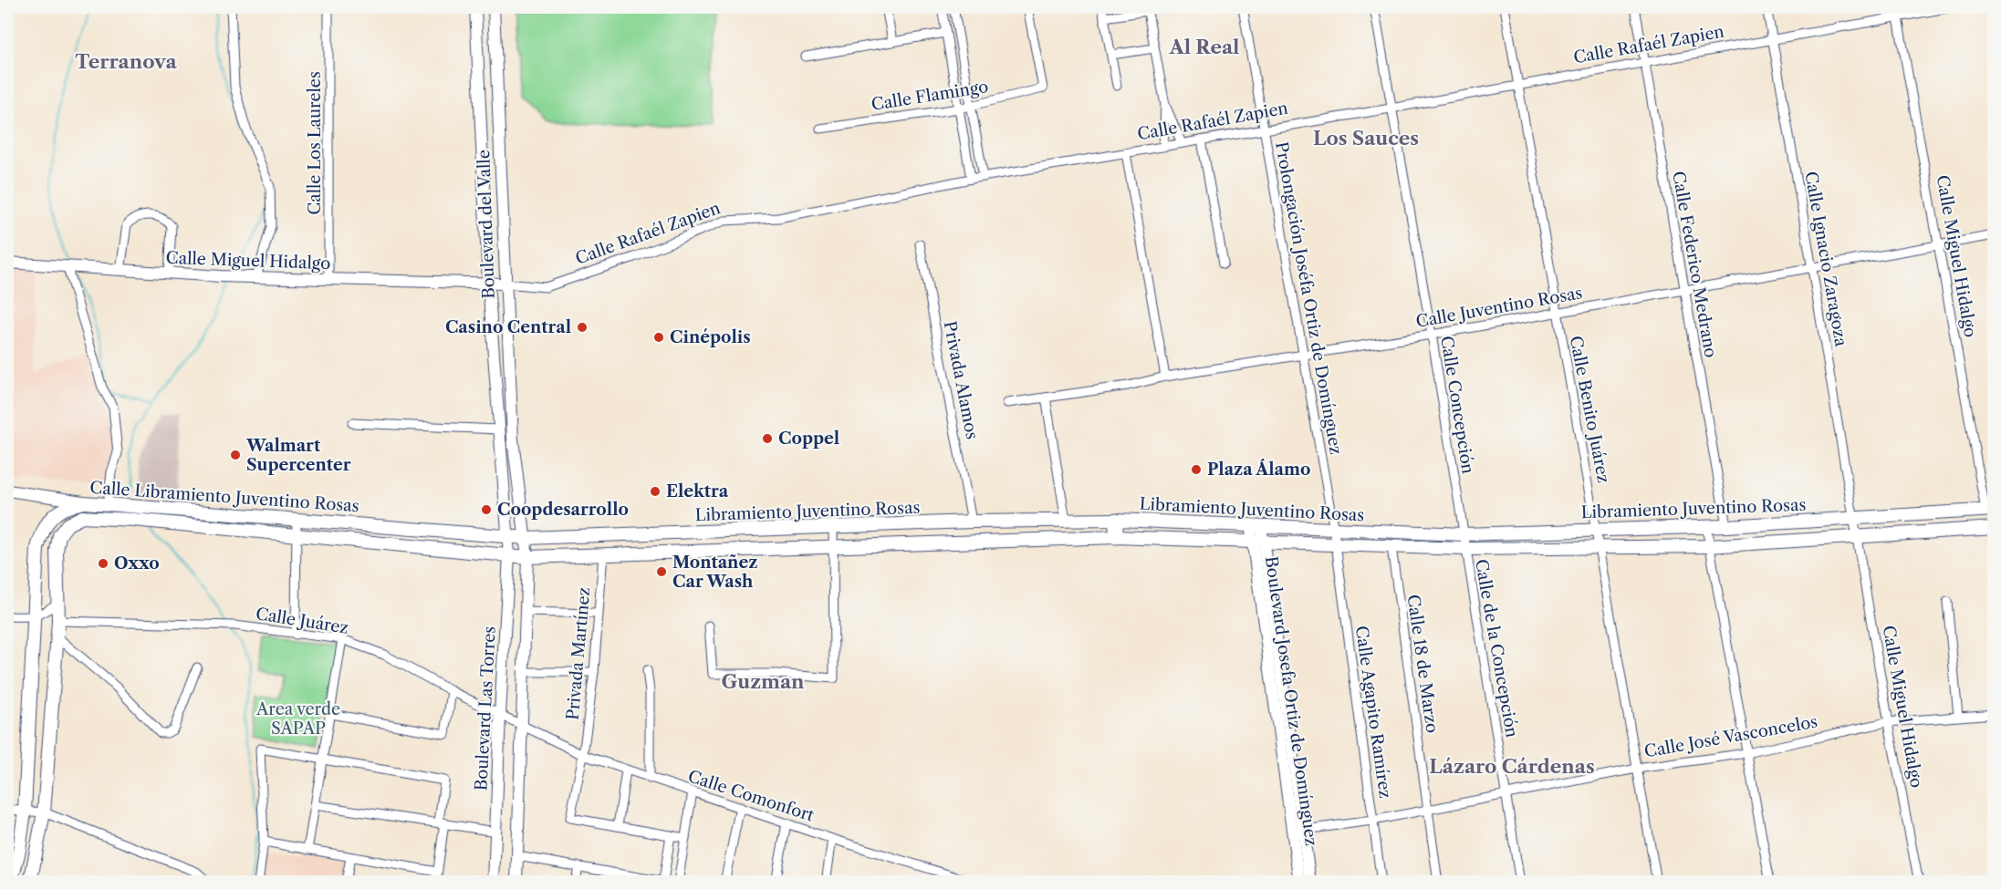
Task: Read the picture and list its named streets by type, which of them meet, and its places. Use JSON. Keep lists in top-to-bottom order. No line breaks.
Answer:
{"streets":{"main road":["Calle Libramiento Juventino Rosas","Libramiento Juventino Rosas"],"street":["Calle Rafaél Zapien","Calle Flamingo","Calle Los Laureles","Boulevard del Valle","Calle Miguel Hidalgo","Calle Ignacio Zaragoza","Calle Federico Medrano","Prolongación Joséfa Ortiz de Domínguez","Calle Juventino Rosas","Privada Alamos","Calle Concepción","Calle Benito Juárez","Calle Juárez","Calle de la Concepción","Privada Martínez","Calle 18 de Marzo","Boulevard Josefa Ortiz de Domínguez","Boulevard Las Torres","Calle Agapito Ramírez","Calle José Vasconcelos","Calle Comonfort"]},"crossings":[["Calle Rafaél Zapien","Boulevard del Valle"],["Calle Rafaél Zapien","Calle Miguel Hidalgo"],["Calle Rafaél Zapien","Calle Ignacio Zaragoza"],["Calle Rafaél Zapien","Calle Federico Medrano"],["Calle Rafaél Zapien","Prolongación Joséfa Ortiz de Domínguez"],["Calle Rafaél Zapien","Calle Concepción"],["Calle Rafaél Zapien","Calle Benito Juárez"],["Calle Los Laureles","Calle Miguel Hidalgo"],["Boulevard del Valle","Calle Miguel Hidalgo"],["Boulevard del Valle","Calle Libramiento Juventino Rosas"],["Boulevard del Valle","Libramiento Juventino Rosas"],["Boulevard del Valle","Boulevard Las Torres"],["Calle Miguel Hidalgo","Calle Ignacio Zaragoza"],["Calle Miguel Hidalgo","Calle Juventino Rosas"],["Calle Miguel Hidalgo","Libramiento Juventino Rosas"],["Calle Miguel Hidalgo","Calle José Vasconcelos"],["Calle Ignacio Zaragoza","Calle Juventino Rosas"],["Calle Ignacio Zaragoza","Libramiento Juventino Rosas"],["Calle Federico Medrano","Calle Juventino Rosas"],["Calle Federico Medrano","Libramiento Juventino Rosas"],["Prolongación Joséfa Ortiz de Domínguez","Calle Juventino Rosas"],["Prolongación Joséfa Ortiz de Domínguez","Libramiento Juventino Rosas"],["Prolongación Joséfa Ortiz de Domínguez","Calle Agapito Ramírez"],["Calle Juventino Rosas","Calle Concepción"],["Calle Juventino Rosas","Calle Benito Juárez"],["Privada Alamos","Libramiento Juventino Rosas"],["Calle Concepción","Libramiento Juventino Rosas"],["Calle Concepción","Calle de la Concepción"],["Calle Benito Juárez","Libramiento Juventino Rosas"],["Calle Benito Juárez","Calle José Vasconcelos"],["Calle Libramiento Juventino Rosas","Libramiento Juventino Rosas"],["Calle Libramiento Juventino Rosas","Calle Juárez"],["Calle Libramiento Juventino Rosas","Boulevard Las Torres"],["Libramiento Juventino Rosas","Calle de la Concepción"],["Libramiento Juventino Rosas","Privada Martínez"],["Libramiento Juventino Rosas","Calle 18 de Marzo"],["Libramiento Juventino Rosas","Boulevard Josefa Ortiz de Domínguez"],["Libramiento Juventino Rosas","Boulevard Las Torres"],["Libramiento Juventino Rosas","Calle Agapito Ramírez"],["Calle Juárez","Boulevard Las Torres"],["Calle Juárez","Calle Comonfort"],["Calle de la Concepción","Calle José Vasconcelos"],["Privada Martínez","Calle Comonfort"],["Calle 18 de Marzo","Calle José Vasconcelos"],["Boulevard Josefa Ortiz de Domínguez","Calle José Vasconcelos"],["Calle Agapito Ramírez","Calle José Vasconcelos"]],"districts":["Al Real","Terranova","Los Sauces","Guzman","Lázaro Cárdenas"],"parks":["Area verde SAPAP"],"places":["Casino Central","Cinépolis","Coppel","Walmart Supercenter","Plaza Álamo","Elektra","Coopdesarrollo","Oxxo","Montañez Car Wash"]}
